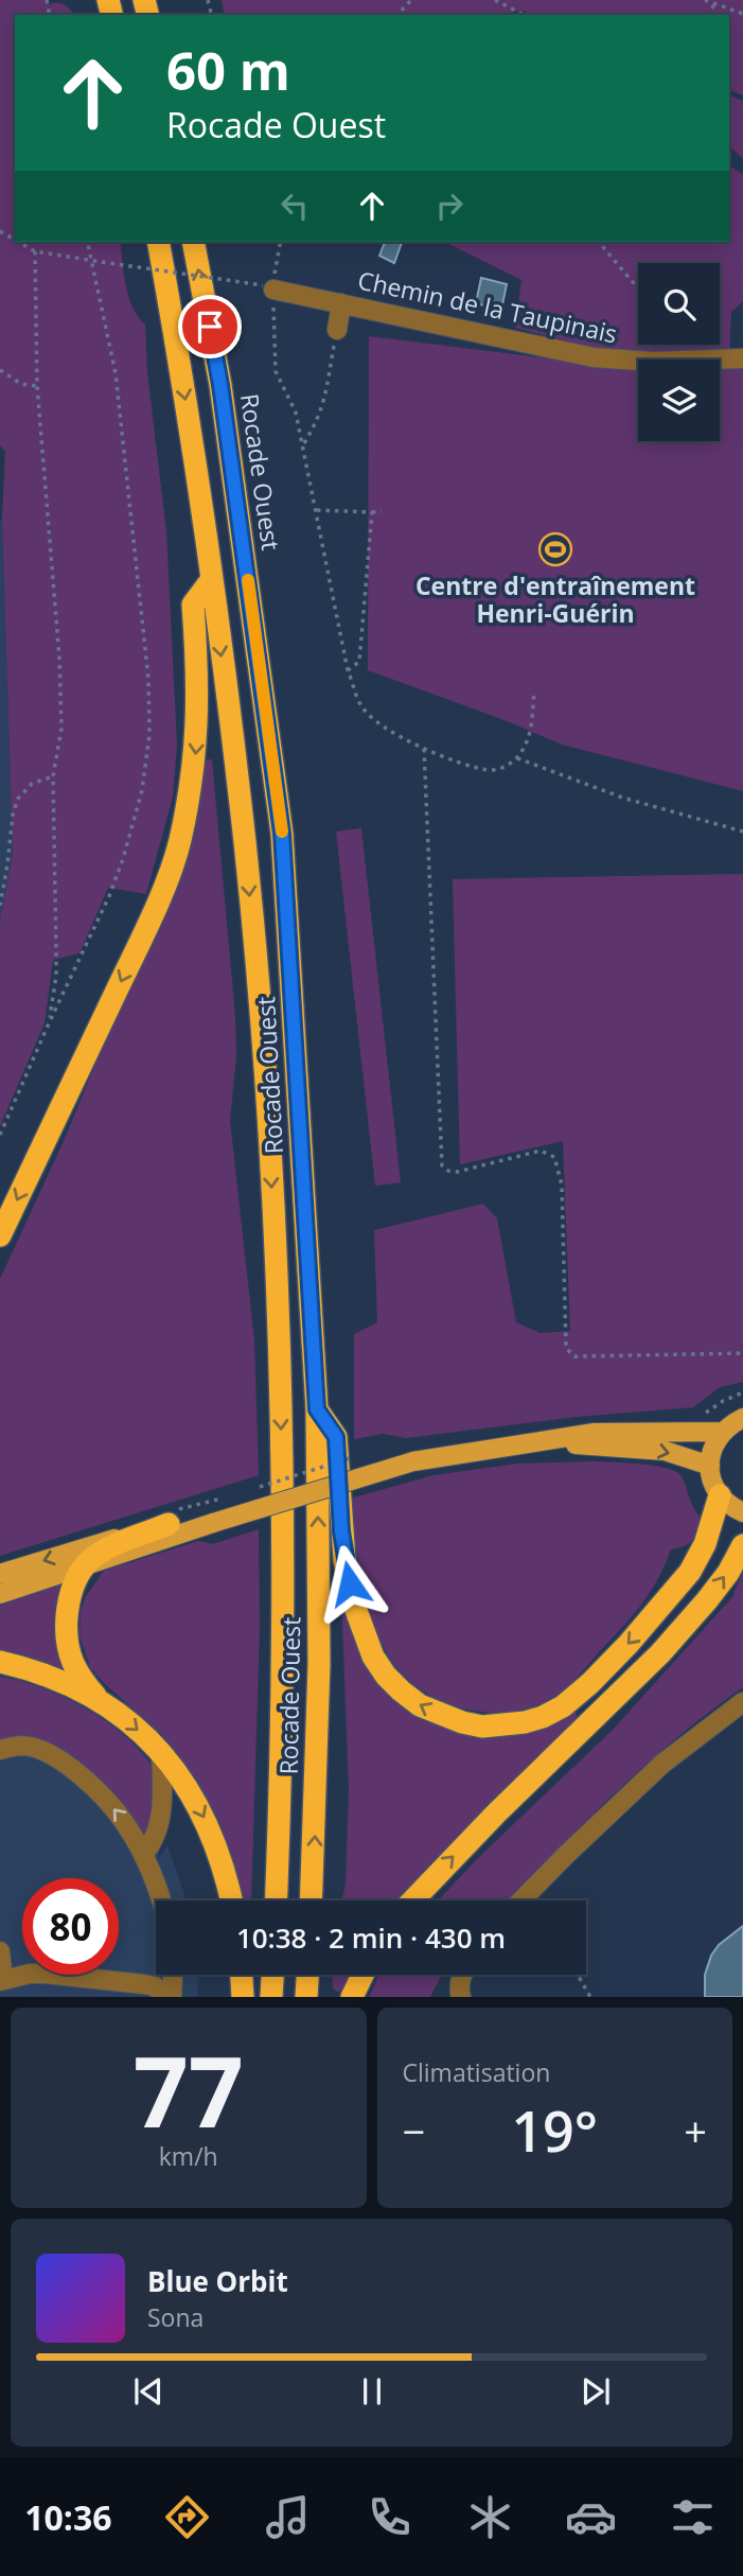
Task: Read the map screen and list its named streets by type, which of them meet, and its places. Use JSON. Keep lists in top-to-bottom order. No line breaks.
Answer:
{"streets":{"highway":["Rocade Ouest"],"street":["Chemin de la Taupinais"]},"places":{"sports":["Centre d'entraînement Henri-Guérin"]},"page":{"turn":["60 m","Rocade Ouest"],"limit":"80","trip":"10:38 · 2 min · 430 m","tile":[["77","km/h"],"Climatisation"],"heat":["−","19°","+"],"song":["Blue Orbit","Sona"],"tabs":"10:36"}}
